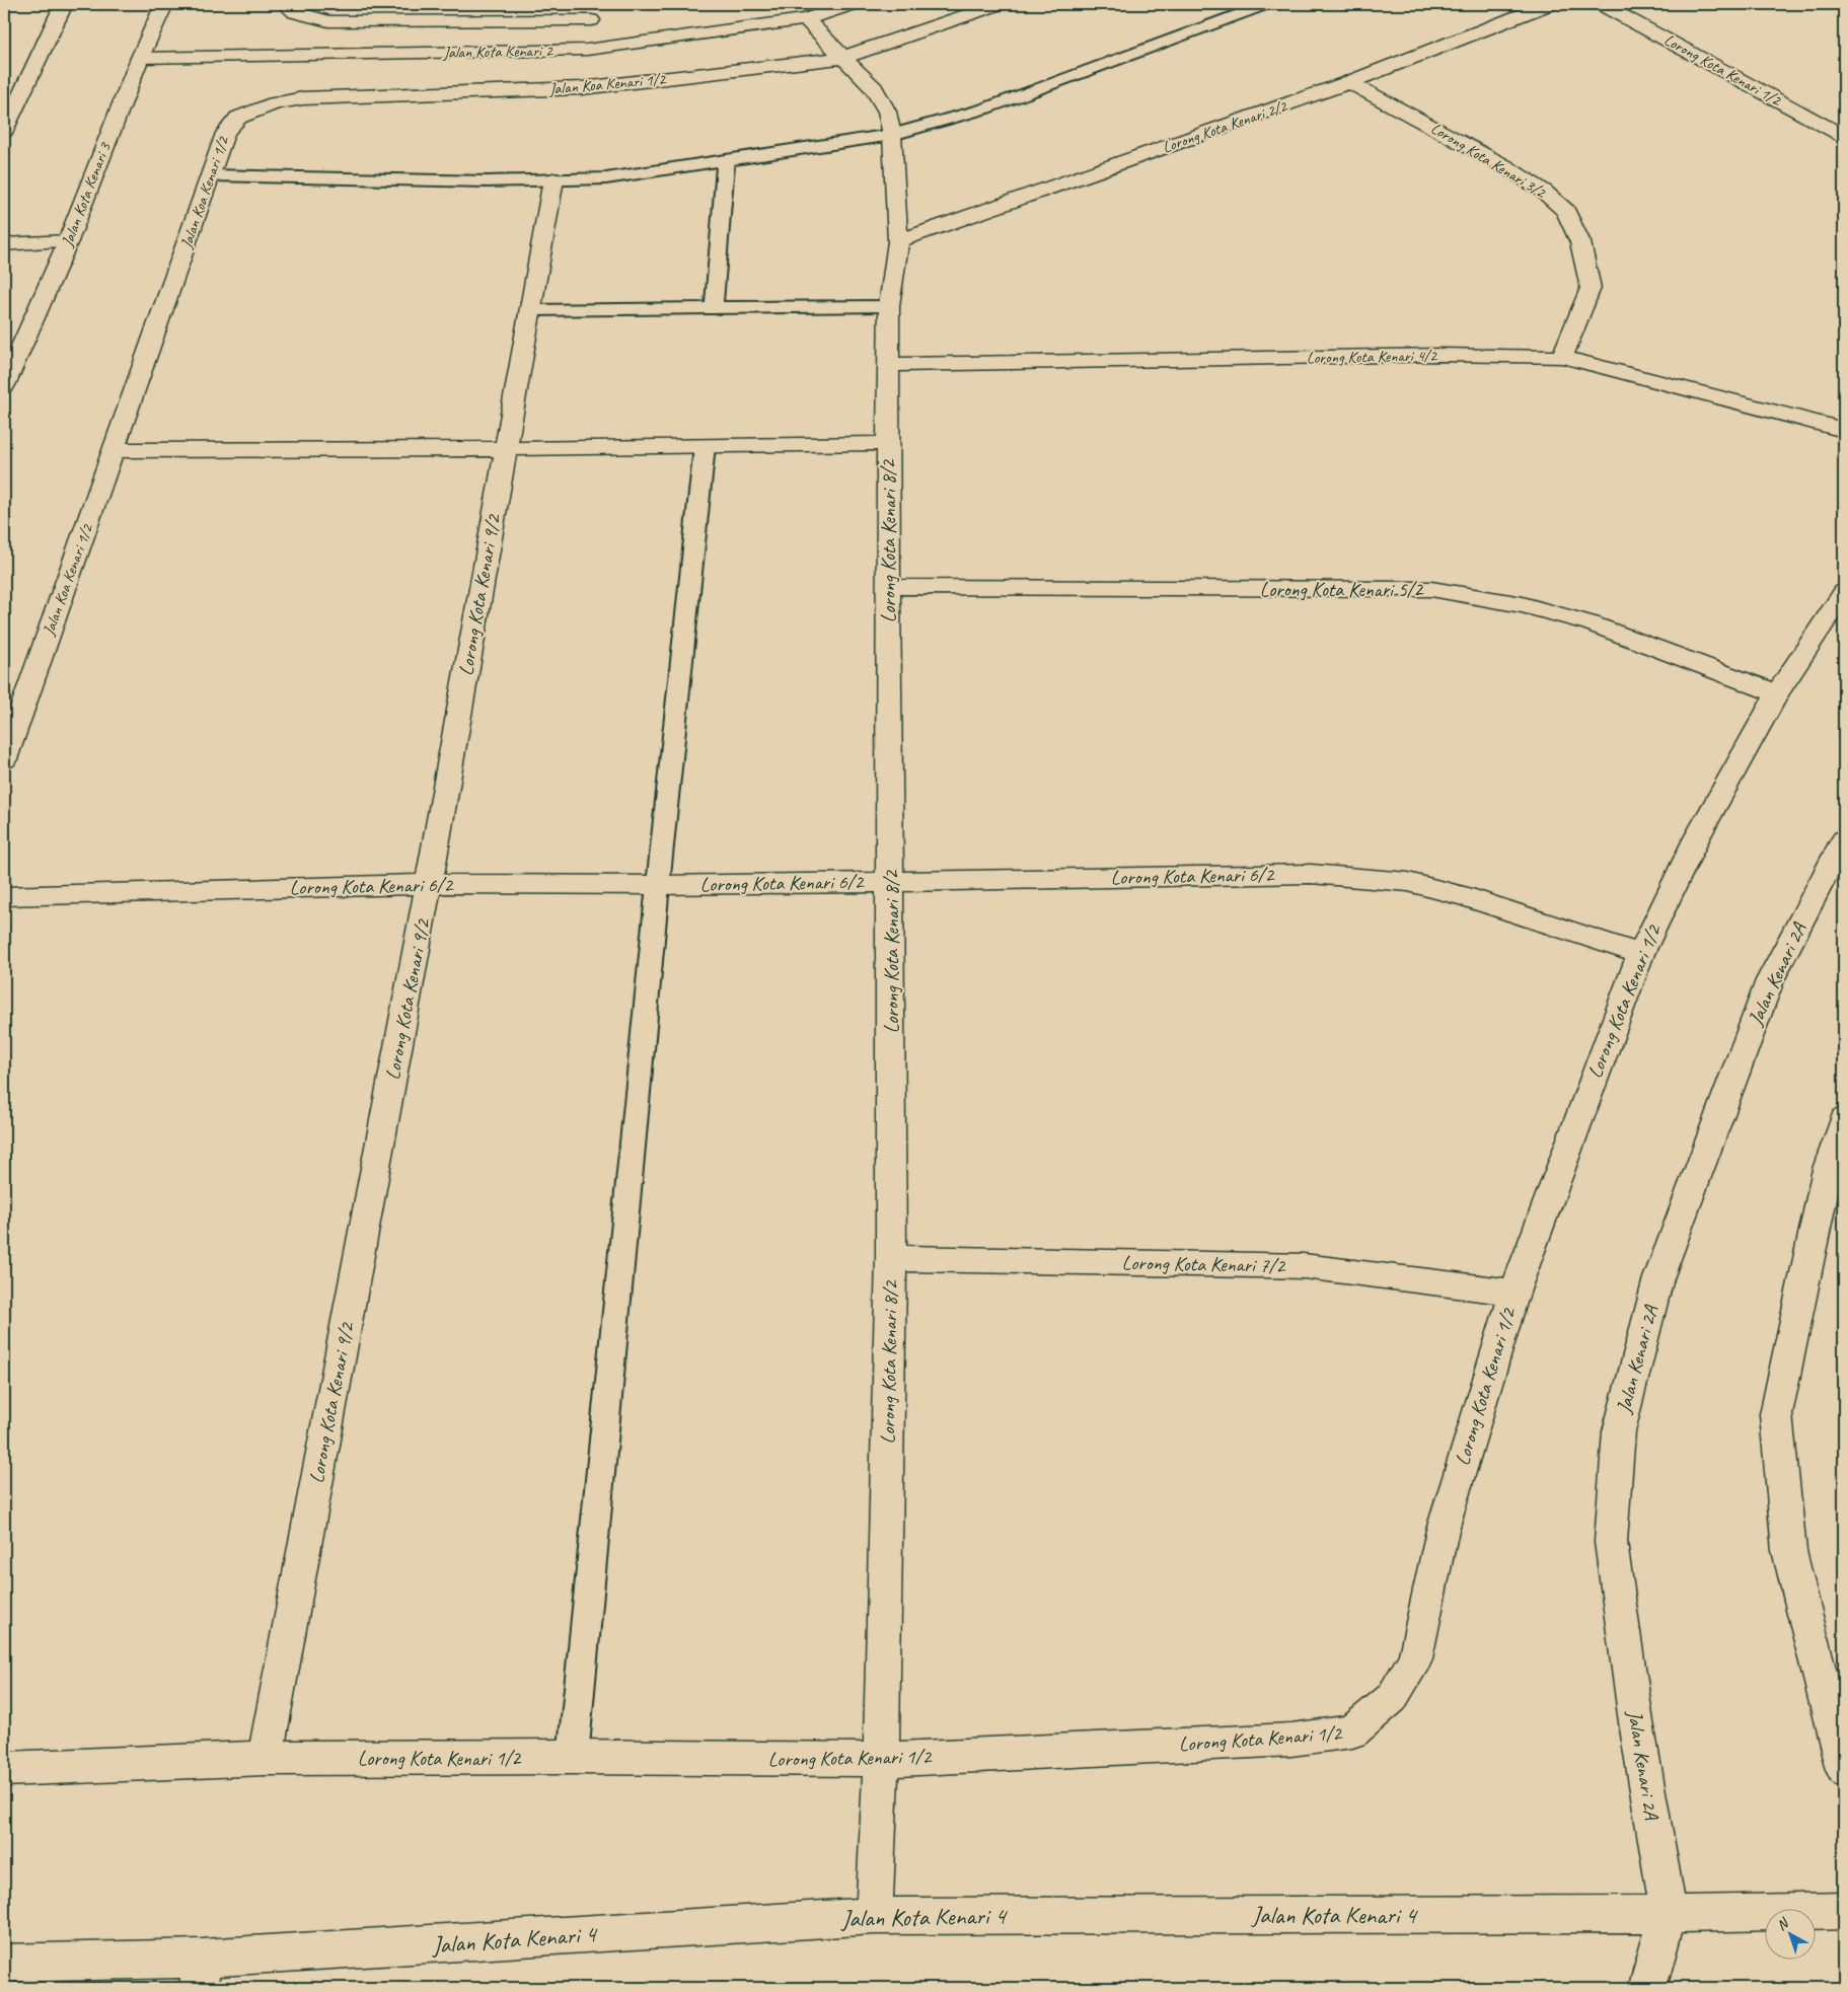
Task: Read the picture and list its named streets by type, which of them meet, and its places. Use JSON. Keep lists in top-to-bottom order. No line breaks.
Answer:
{"streets":{"street":["Jalan Kota Kenari 2","Lorong Kota Kenari 1/2","Jalan Koa Kenari 1/2","Lorong Kota Kenari 2/2","Lorong Kota Kenari 3/2","Jalan Kota Kenari 3","Lorong Kota Kenari 4/2","Lorong Kota Kenari 8/2","Lorong Kota Kenari 5/2","Lorong Kota Kenari 9/2","Lorong Kota Kenari 6/2","Jalan Kenari 2A","Lorong Kota Kenari 7/2","Jalan Kota Kenari 4"]},"crossings":[["Jalan Kota Kenari 2","Jalan Kota Kenari 3"],["Jalan Kota Kenari 2","Lorong Kota Kenari 8/2"],["Lorong Kota Kenari 1/2","Lorong Kota Kenari 8/2"],["Lorong Kota Kenari 1/2","Lorong Kota Kenari 5/2"],["Lorong Kota Kenari 1/2","Lorong Kota Kenari 9/2"],["Lorong Kota Kenari 1/2","Lorong Kota Kenari 6/2"],["Lorong Kota Kenari 1/2","Lorong Kota Kenari 7/2"],["Jalan Koa Kenari 1/2","Lorong Kota Kenari 8/2"],["Lorong Kota Kenari 2/2","Lorong Kota Kenari 3/2"],["Lorong Kota Kenari 2/2","Lorong Kota Kenari 8/2"],["Lorong Kota Kenari 3/2","Lorong Kota Kenari 4/2"],["Lorong Kota Kenari 4/2","Lorong Kota Kenari 8/2"],["Lorong Kota Kenari 8/2","Lorong Kota Kenari 5/2"],["Lorong Kota Kenari 8/2","Lorong Kota Kenari 6/2"],["Lorong Kota Kenari 8/2","Lorong Kota Kenari 7/2"],["Lorong Kota Kenari 8/2","Jalan Kota Kenari 4"],["Lorong Kota Kenari 9/2","Lorong Kota Kenari 6/2"],["Jalan Kenari 2A","Jalan Kota Kenari 4"]],"north":"top left"}
